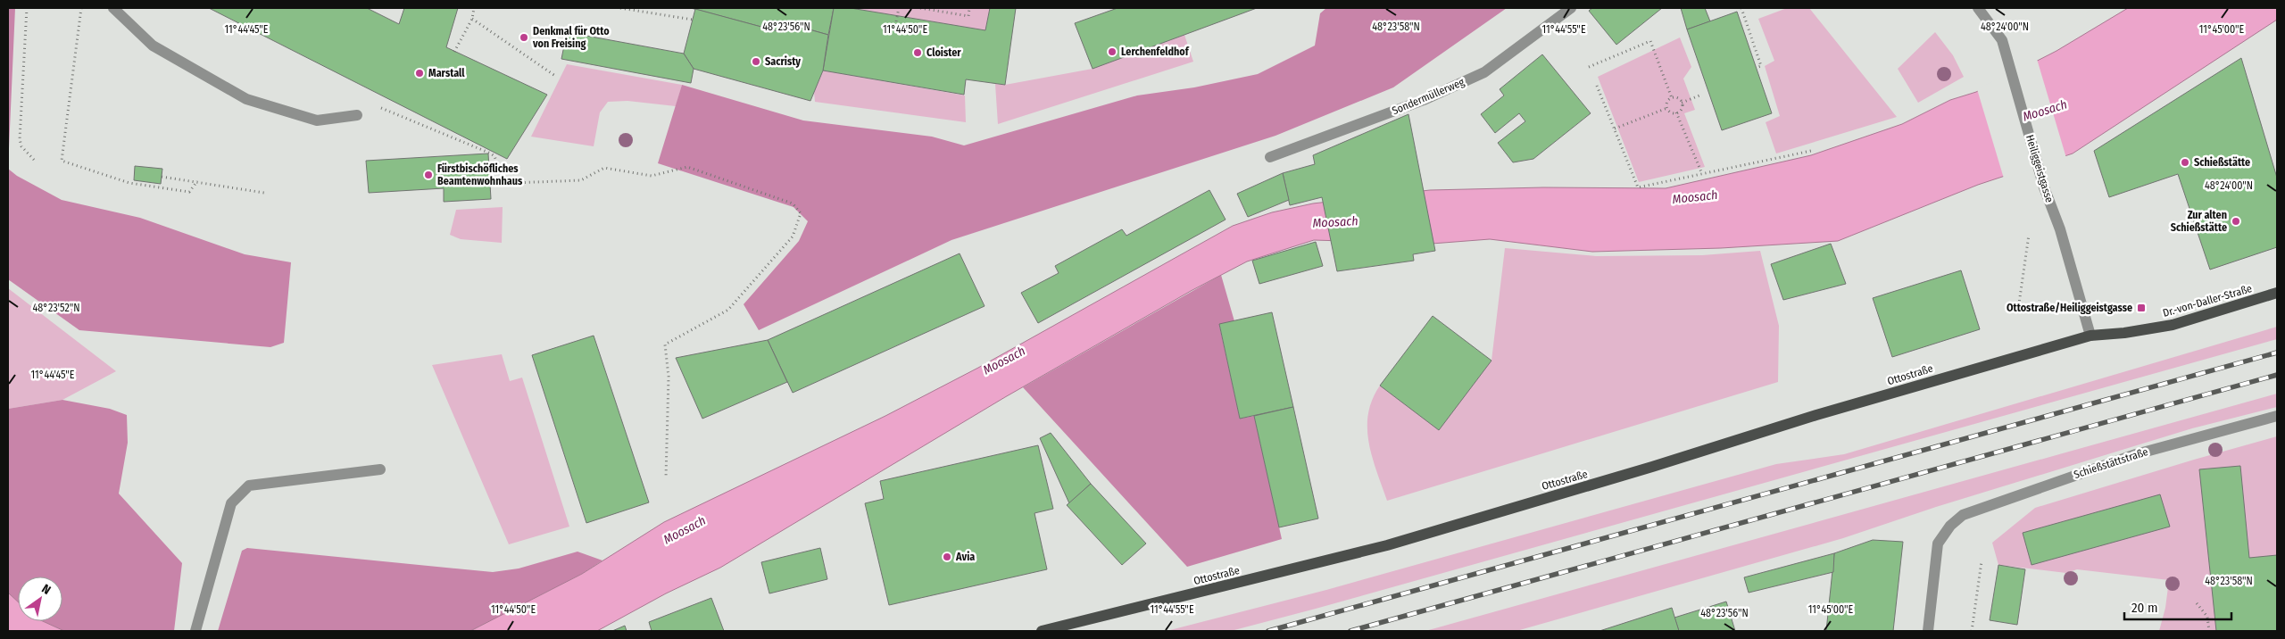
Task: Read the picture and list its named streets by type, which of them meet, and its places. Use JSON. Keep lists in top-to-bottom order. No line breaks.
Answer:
{"streets":{"main road":["Dr.-von-Daller-Straße","Ottostraße"],"street":["Sondermüllerweg","Heiliggeistgasse","Schießstättstraße"]},"crossings":[["Heiliggeistgasse","Dr.-von-Daller-Straße"],["Heiliggeistgasse","Ottostraße"],["Dr.-von-Daller-Straße","Ottostraße"]],"water":["Moosach"],"places":{"other":["Denkmal für Otto von Freising","Lerchenfeldhof","Cloister","Sacristy","Marstall","Schießstätte","Fürstbischöfliches Beamtenwohnhaus","Zur alten Schießstätte","Avia"],"transit":["Ottostraße/Heiliggeistgasse"]},"scale_bar":"20 m","north":"top right","coordinates":["48°23'56\"N","48°23'58\"N","48°24'00\"N","11°44'50\"E","11°44'55\"E","11°44'45\"E","11°45'00\"E","48°23'52\"N"]}
